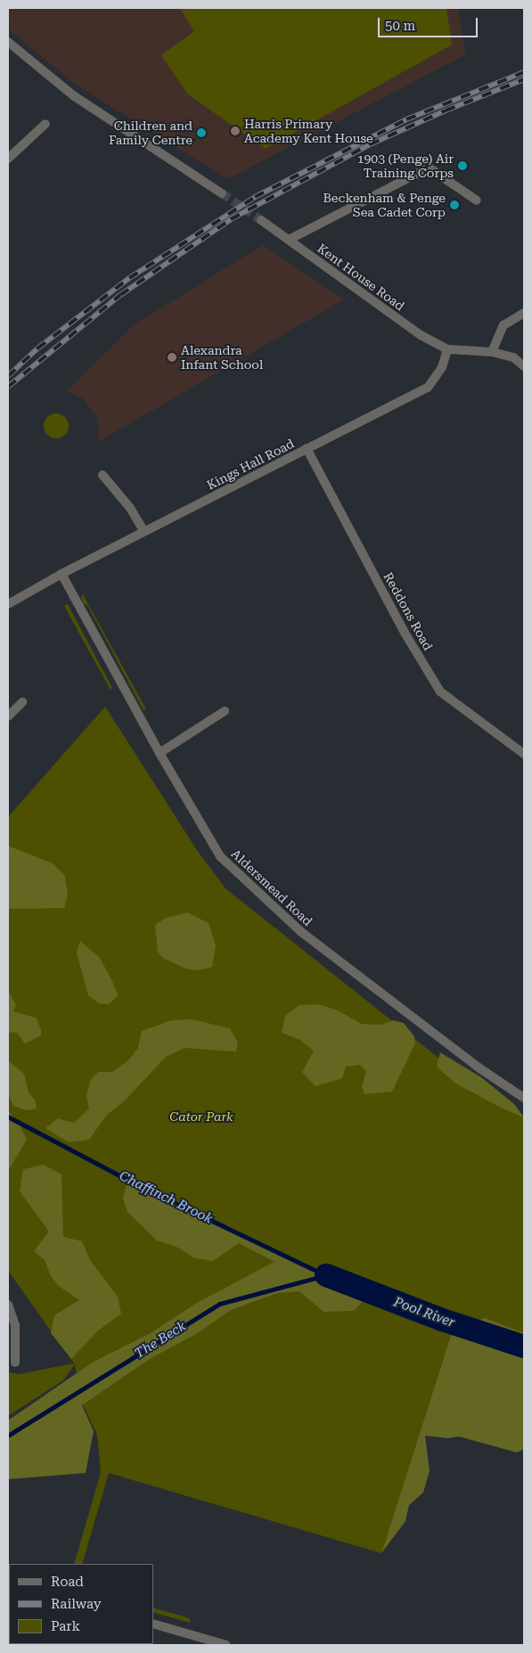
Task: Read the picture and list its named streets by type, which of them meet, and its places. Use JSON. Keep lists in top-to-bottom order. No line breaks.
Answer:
{"streets":{"street":["Kent House Road","Kings Hall Road","Reddons Road","Aldersmead Road"]},"crossings":[["Kent House Road","Kings Hall Road"],["Kings Hall Road","Reddons Road"],["Kings Hall Road","Aldersmead Road"]],"water":["Chaffinch Brook","Pool River","The Beck"],"parks":["Cator Park"],"places":["Harris Primary Academy Kent House","Children and Family Centre","1903 (Penge) Air Training Corps","Beckenham & Penge Sea Cadet Corp","Alexandra Infant School"],"legend":["Road","Railway","Park"],"scale_bar":"50 m"}
